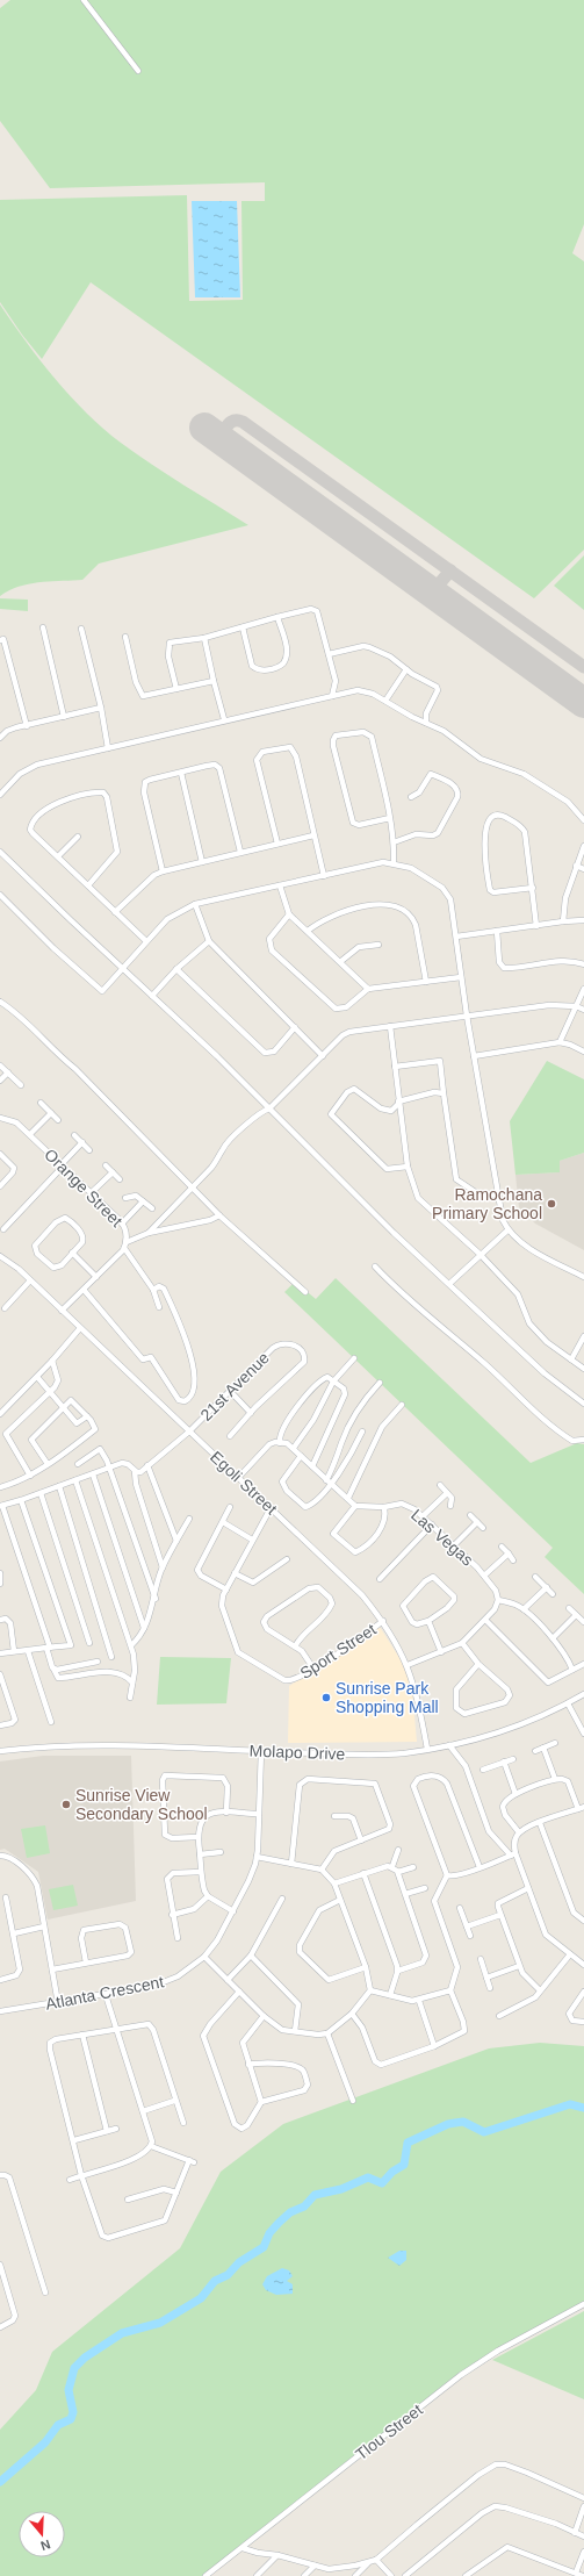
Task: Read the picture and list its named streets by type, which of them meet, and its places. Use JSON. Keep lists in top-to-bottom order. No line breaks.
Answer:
{"streets":{"street":["Orange Street","21st Avenue","Egoli Street","Las Vegas","Sport Street","Molapo Drive","Atlanta Crescent","Tlou Street"]},"crossings":[["Orange Street","Egoli Street"],["21st Avenue","Egoli Street"],["Egoli Street","Sport Street"],["Egoli Street","Molapo Drive"],["Molapo Drive","Atlanta Crescent"]],"places":["Ramochana Primary School","Sunrise Park Shopping Mall","Sunrise View Secondary School"],"north":"bottom"}
